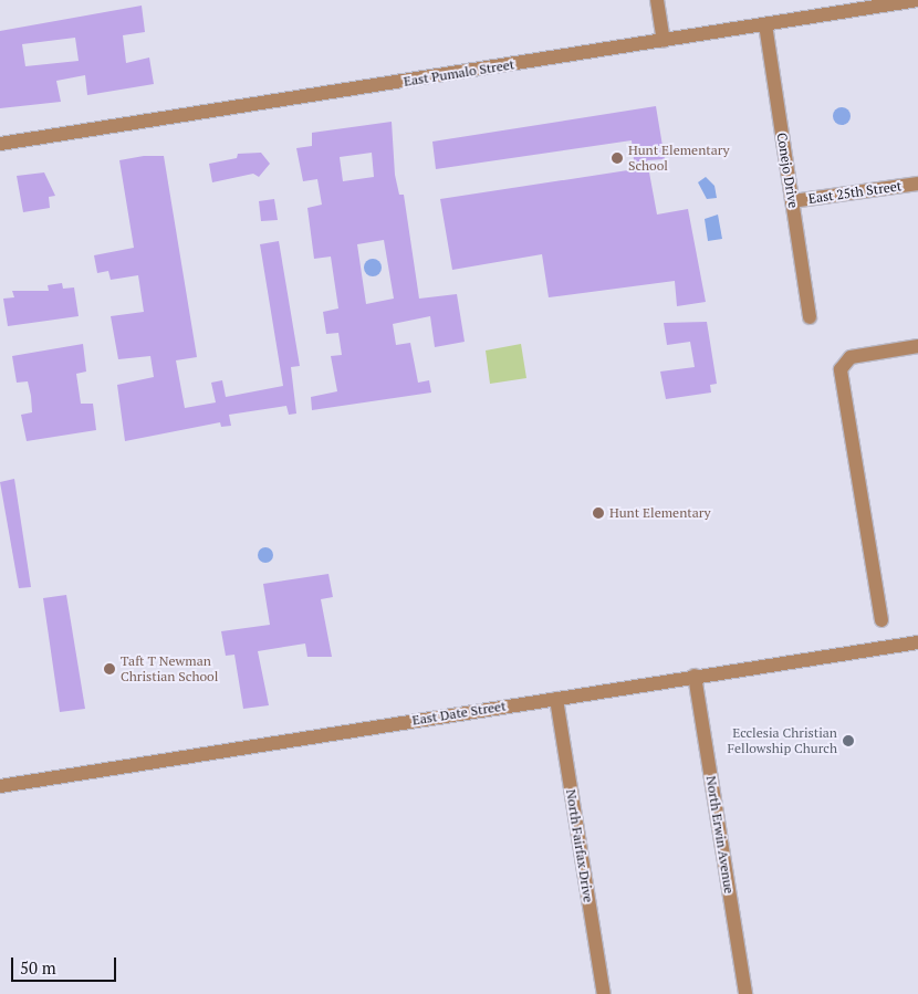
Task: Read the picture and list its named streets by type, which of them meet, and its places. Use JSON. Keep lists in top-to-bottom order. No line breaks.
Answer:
{"streets":{"street":["East Pumalo Street","Conejo Drive","East 25th Street","East Date Street","North Erwin Avenue","North Fairfax Drive"]},"crossings":[["East Pumalo Street","Conejo Drive"],["Conejo Drive","East 25th Street"],["East Date Street","North Erwin Avenue"],["East Date Street","North Fairfax Drive"]],"places":["Hunt Elementary School","Hunt Elementary","Taft T Newman Christian School","Ecclesia Christian Fellowship Church"],"scale_bar":"50 m"}
